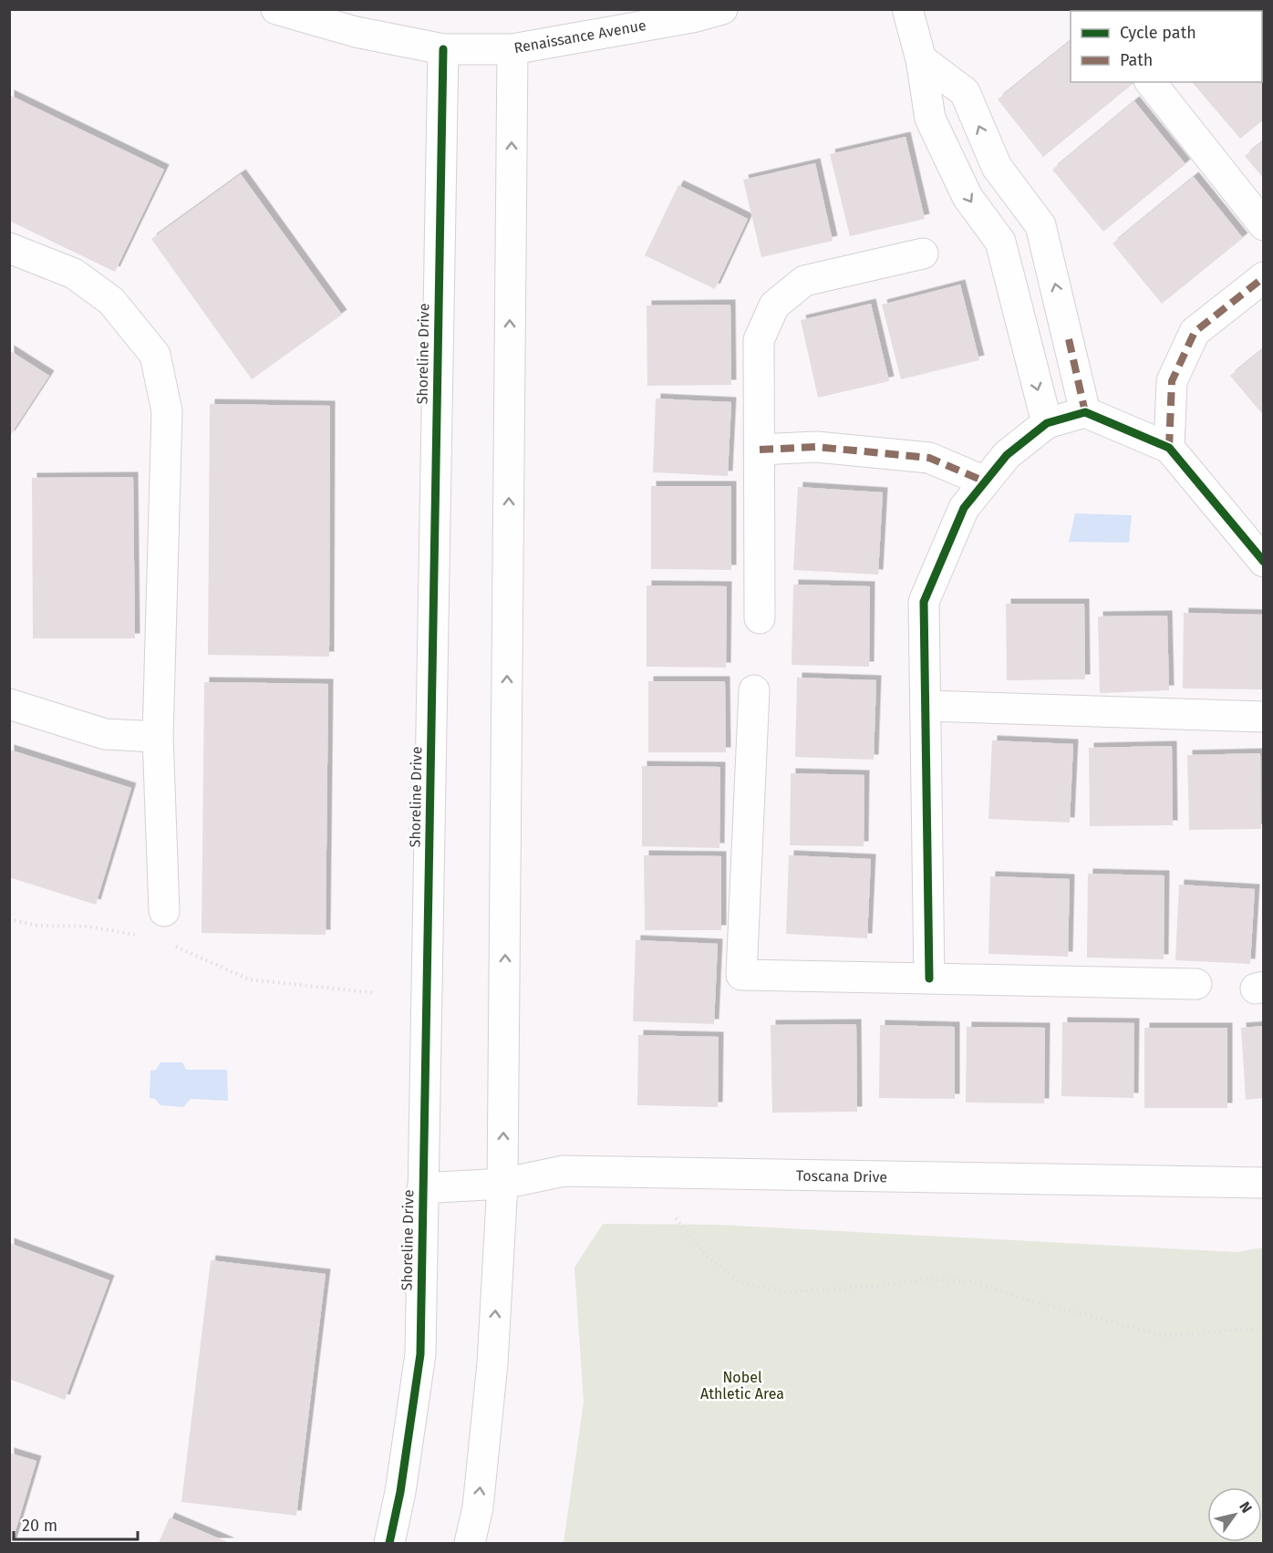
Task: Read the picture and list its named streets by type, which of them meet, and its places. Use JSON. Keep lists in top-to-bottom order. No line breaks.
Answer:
{"streets":{"street":["Renaissance Avenue","Shoreline Drive","Toscana Drive"]},"crossings":[["Renaissance Avenue","Shoreline Drive"],["Shoreline Drive","Toscana Drive"]],"parks":["Nobel Athletic Area"],"legend":["Cycle path","Path"],"scale_bar":"20 m","north":"top right"}
